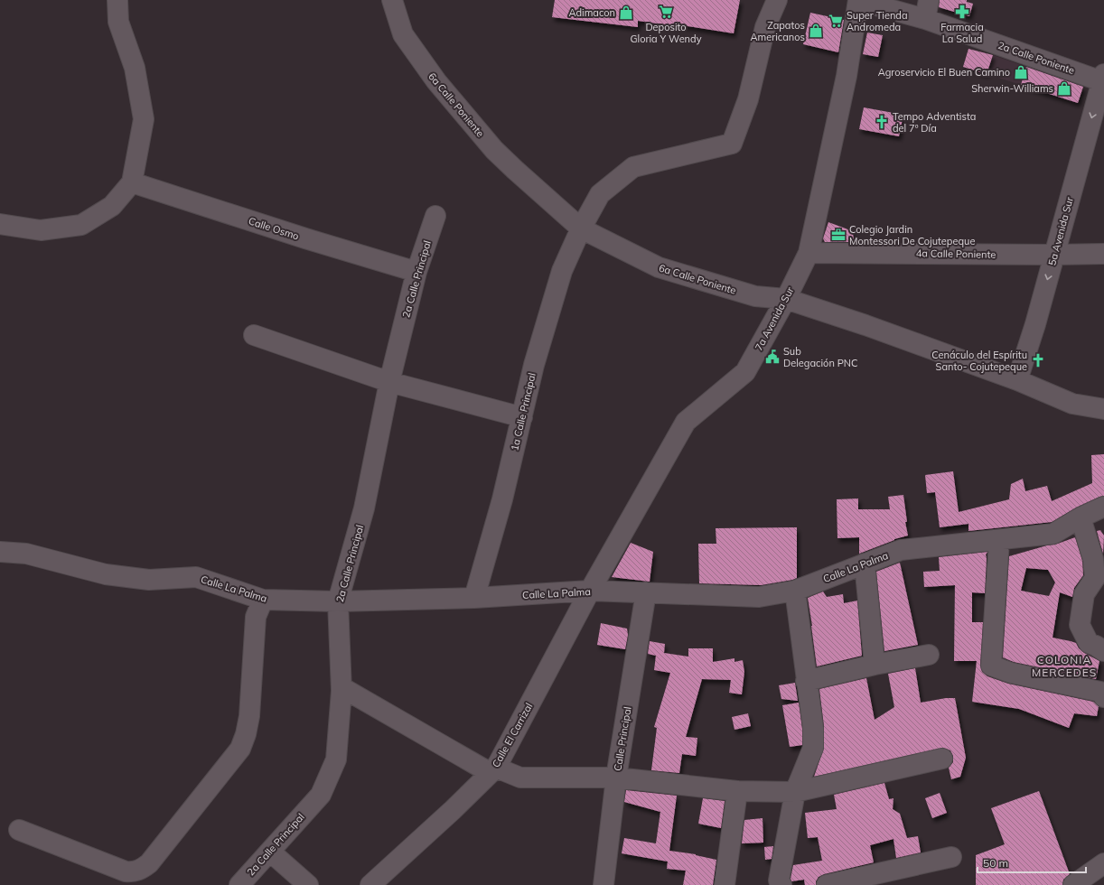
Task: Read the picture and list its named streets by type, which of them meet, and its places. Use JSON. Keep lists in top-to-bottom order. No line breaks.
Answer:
{"streets":{"street":["2a Calle Poniente","6a Calle Poniente","Calle Osmo","5a Avenida Sur","4a Calle Poniente","2a Calle Principal","7a Avenida Sur","1a Calle Principal","Calle La Palma","Calle El Carrizal","Calle Principal"]},"crossings":[["2a Calle Poniente","5a Avenida Sur"],["6a Calle Poniente","5a Avenida Sur"],["6a Calle Poniente","7a Avenida Sur"],["6a Calle Poniente","1a Calle Principal"],["Calle Osmo","2a Calle Principal"],["5a Avenida Sur","4a Calle Poniente"],["4a Calle Poniente","7a Avenida Sur"],["2a Calle Principal","Calle La Palma"],["7a Avenida Sur","Calle La Palma"],["7a Avenida Sur","Calle El Carrizal"],["1a Calle Principal","Calle La Palma"],["Calle La Palma","Calle El Carrizal"],["Calle La Palma","Calle Principal"]],"one_way":["5a Avenida Sur"],"districts":["COLONIA MERCEDES"],"places":{"supermarket":["Deposito Gloria Y Wendy","Super Tienda Andromeda"],"pharmacy":["Farmacia La Salud"],"shop":["Adimacon","Zapatos Americanos","Agroservicio El Buen Camino","Sherwin-Williams"],"church":["Tempo Adventista del 7º Día","Cenáculo del Espíritu Santo- Cojutepeque"],"office":["Colegio Jardin Montessori De Cojutepeque"],"public building":["Sub Delegación PNC"]},"scale_bar":"50 m"}
